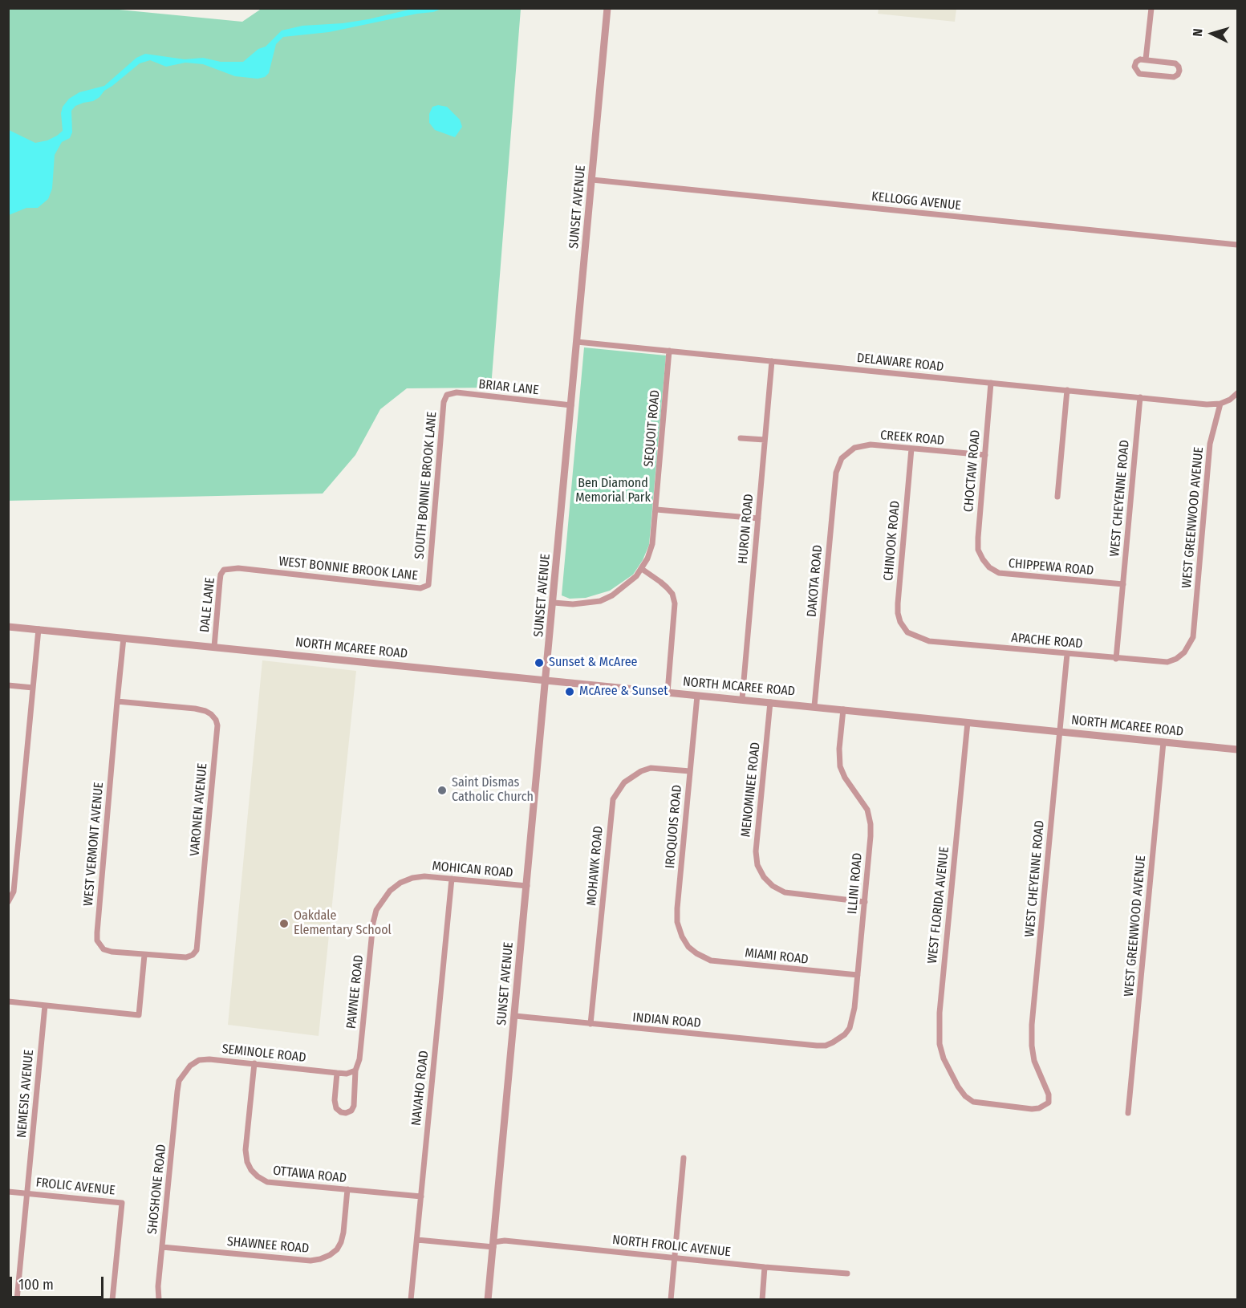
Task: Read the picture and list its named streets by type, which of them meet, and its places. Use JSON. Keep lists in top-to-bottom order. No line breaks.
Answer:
{"streets":{"street":["KELLOGG AVENUE","SUNSET AVENUE","DELAWARE ROAD","BRIAR LANE","SEQUOIT ROAD","CREEK ROAD","CHOCTAW ROAD","SOUTH BONNIE BROOK LANE","WEST CHEYENNE ROAD","WEST GREENWOOD AVENUE","HURON ROAD","CHINOOK ROAD","CHIPPEWA ROAD","WEST BONNIE BROOK LANE","DAKOTA ROAD","DALE LANE","APACHE ROAD","NORTH MCAREE ROAD","MENOMINEE ROAD","VARONEN AVENUE","IROQUOIS ROAD","WEST VERMONT AVENUE","MOHAWK ROAD","MOHICAN ROAD","ILLINI ROAD","WEST FLORIDA AVENUE","MIAMI ROAD","PAWNEE ROAD","INDIAN ROAD","SEMINOLE ROAD","NAVAHO ROAD","NEMESIS AVENUE","OTTAWA ROAD","FROLIC AVENUE","SHOSHONE ROAD","SHAWNEE ROAD","NORTH FROLIC AVENUE"]},"crossings":[["KELLOGG AVENUE","SUNSET AVENUE"],["SUNSET AVENUE","DELAWARE ROAD"],["SUNSET AVENUE","BRIAR LANE"],["SUNSET AVENUE","NORTH MCAREE ROAD"],["SUNSET AVENUE","MOHICAN ROAD"],["SUNSET AVENUE","INDIAN ROAD"],["SUNSET AVENUE","NORTH FROLIC AVENUE"],["DELAWARE ROAD","SEQUOIT ROAD"],["DELAWARE ROAD","CHOCTAW ROAD"],["DELAWARE ROAD","WEST CHEYENNE ROAD"],["DELAWARE ROAD","WEST GREENWOOD AVENUE"],["DELAWARE ROAD","HURON ROAD"],["BRIAR LANE","SOUTH BONNIE BROOK LANE"],["CREEK ROAD","CHOCTAW ROAD"],["CREEK ROAD","CHINOOK ROAD"],["CREEK ROAD","DAKOTA ROAD"],["CHOCTAW ROAD","CHIPPEWA ROAD"],["SOUTH BONNIE BROOK LANE","WEST BONNIE BROOK LANE"],["WEST CHEYENNE ROAD","CHIPPEWA ROAD"],["WEST CHEYENNE ROAD","APACHE ROAD"],["WEST CHEYENNE ROAD","NORTH MCAREE ROAD"],["WEST CHEYENNE ROAD","WEST FLORIDA AVENUE"],["WEST GREENWOOD AVENUE","APACHE ROAD"],["WEST GREENWOOD AVENUE","NORTH MCAREE ROAD"],["HURON ROAD","NORTH MCAREE ROAD"],["CHINOOK ROAD","APACHE ROAD"],["WEST BONNIE BROOK LANE","DALE LANE"],["DAKOTA ROAD","NORTH MCAREE ROAD"],["DALE LANE","NORTH MCAREE ROAD"],["NORTH MCAREE ROAD","MENOMINEE ROAD"],["NORTH MCAREE ROAD","IROQUOIS ROAD"],["NORTH MCAREE ROAD","WEST VERMONT AVENUE"],["NORTH MCAREE ROAD","ILLINI ROAD"],["NORTH MCAREE ROAD","WEST FLORIDA AVENUE"],["MENOMINEE ROAD","ILLINI ROAD"],["VARONEN AVENUE","WEST VERMONT AVENUE"],["IROQUOIS ROAD","MOHAWK ROAD"],["IROQUOIS ROAD","MIAMI ROAD"],["MOHAWK ROAD","INDIAN ROAD"],["MOHICAN ROAD","PAWNEE ROAD"],["MOHICAN ROAD","NAVAHO ROAD"],["ILLINI ROAD","MIAMI ROAD"],["ILLINI ROAD","INDIAN ROAD"],["PAWNEE ROAD","SEMINOLE ROAD"],["SEMINOLE ROAD","OTTAWA ROAD"],["SEMINOLE ROAD","SHOSHONE ROAD"],["NAVAHO ROAD","OTTAWA ROAD"],["NAVAHO ROAD","NORTH FROLIC AVENUE"],["NEMESIS AVENUE","FROLIC AVENUE"],["OTTAWA ROAD","SHAWNEE ROAD"],["SHOSHONE ROAD","SHAWNEE ROAD"]],"parks":["Ben Diamond Memorial Park"],"places":["Sunset & McAree","McAree & Sunset","Saint Dismas Catholic Church","Oakdale Elementary School"],"scale_bar":"100 m","north":"left"}
